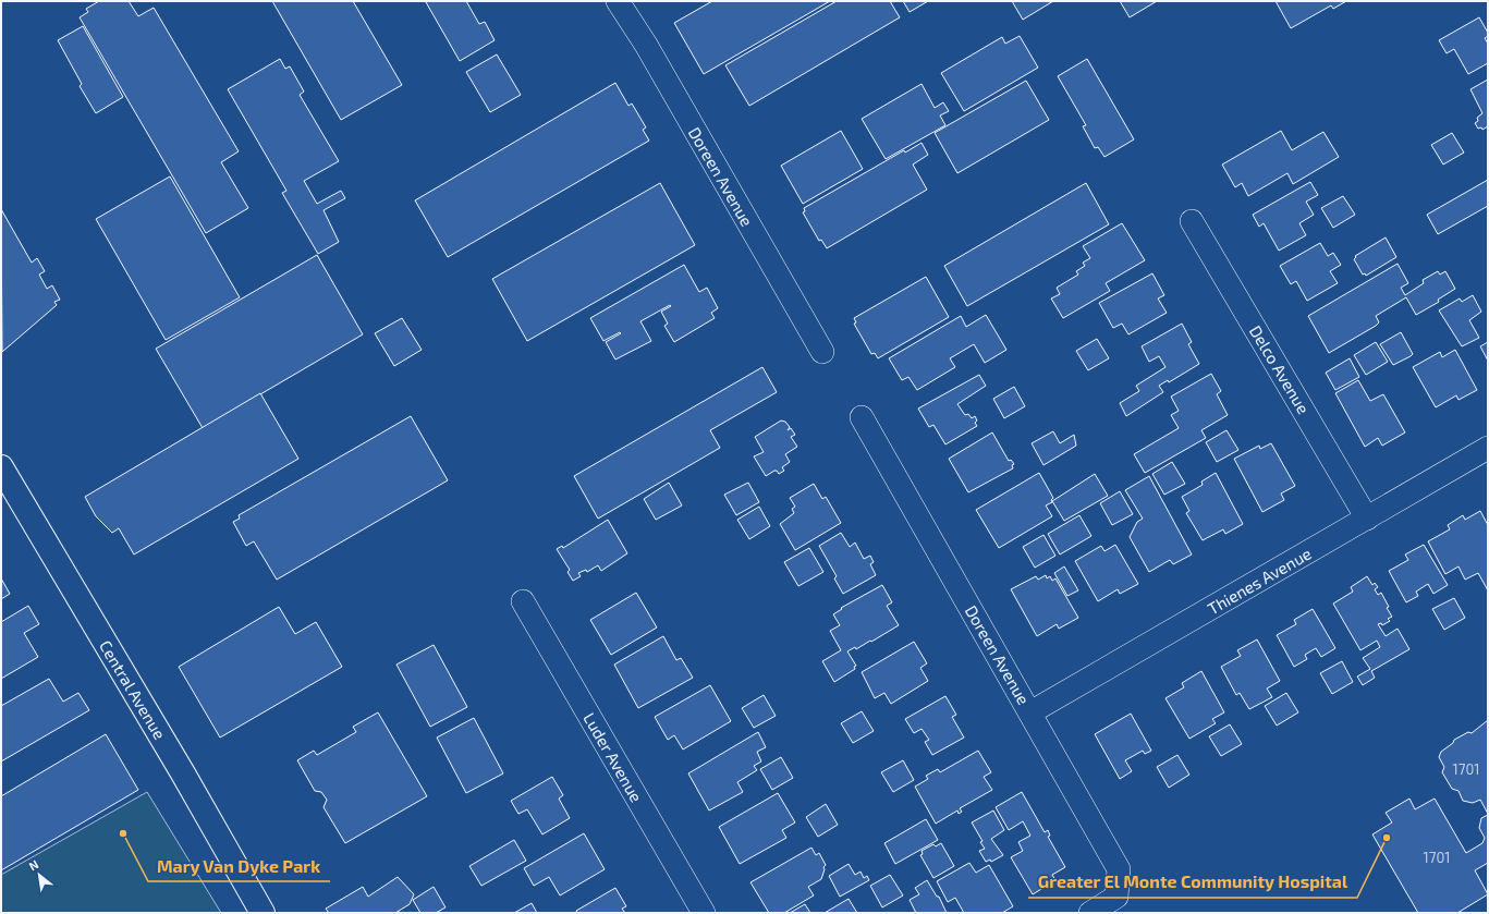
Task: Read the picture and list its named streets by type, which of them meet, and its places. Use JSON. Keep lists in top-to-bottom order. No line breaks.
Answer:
{"streets":{"street":["Doreen Avenue","Delco Avenue","Thienes Avenue","Central Avenue","Luder Avenue"]},"crossings":[["Doreen Avenue","Thienes Avenue"],["Delco Avenue","Thienes Avenue"]],"places":["Mary Van Dyke Park","Greater El Monte Community Hospital"],"house_numbers":["1701","1701"],"north":"top left"}
